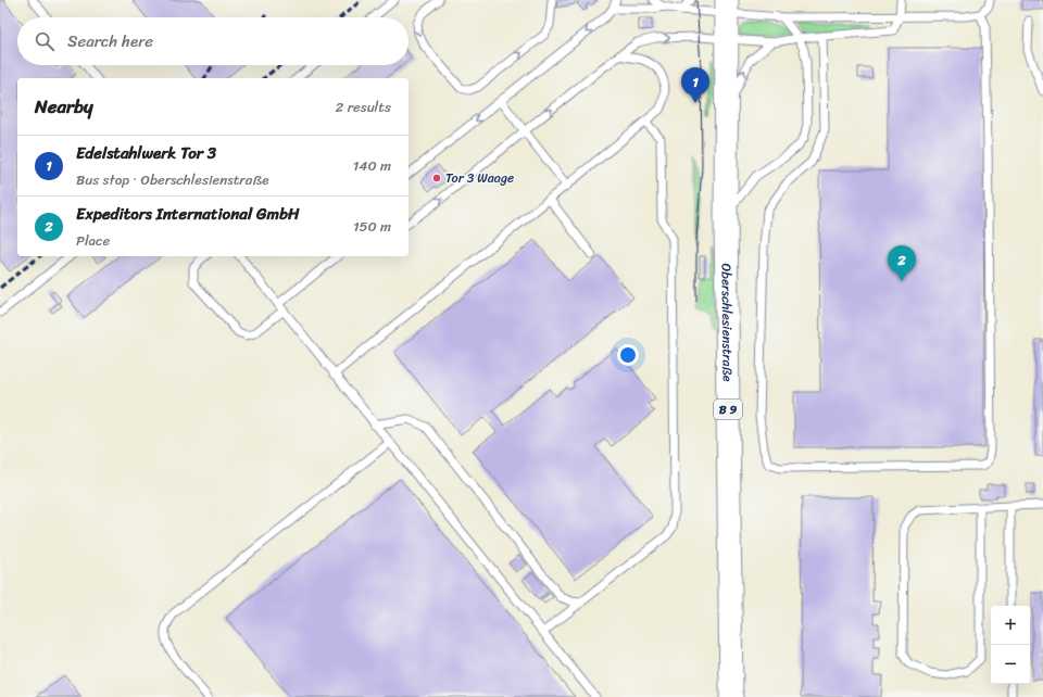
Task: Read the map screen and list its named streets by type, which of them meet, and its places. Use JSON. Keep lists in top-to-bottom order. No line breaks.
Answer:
{"streets":{"main road":["Oberschlesienstraße","B 9"]},"places":["Tor 3 Waage"],"page":{"search":"Search here","pins":["1","2"],"heading":["Nearby","2 results"],"list":[{"mark":"1","name":"Edelstahlwerk Tor 3","note":"Bus stop · Oberschlesienstraße","value":"140 m"},{"mark":"2","name":"Expeditors International GmbH","note":"Place","value":"150 m"}],"map_buttons":["+","−"]}}
